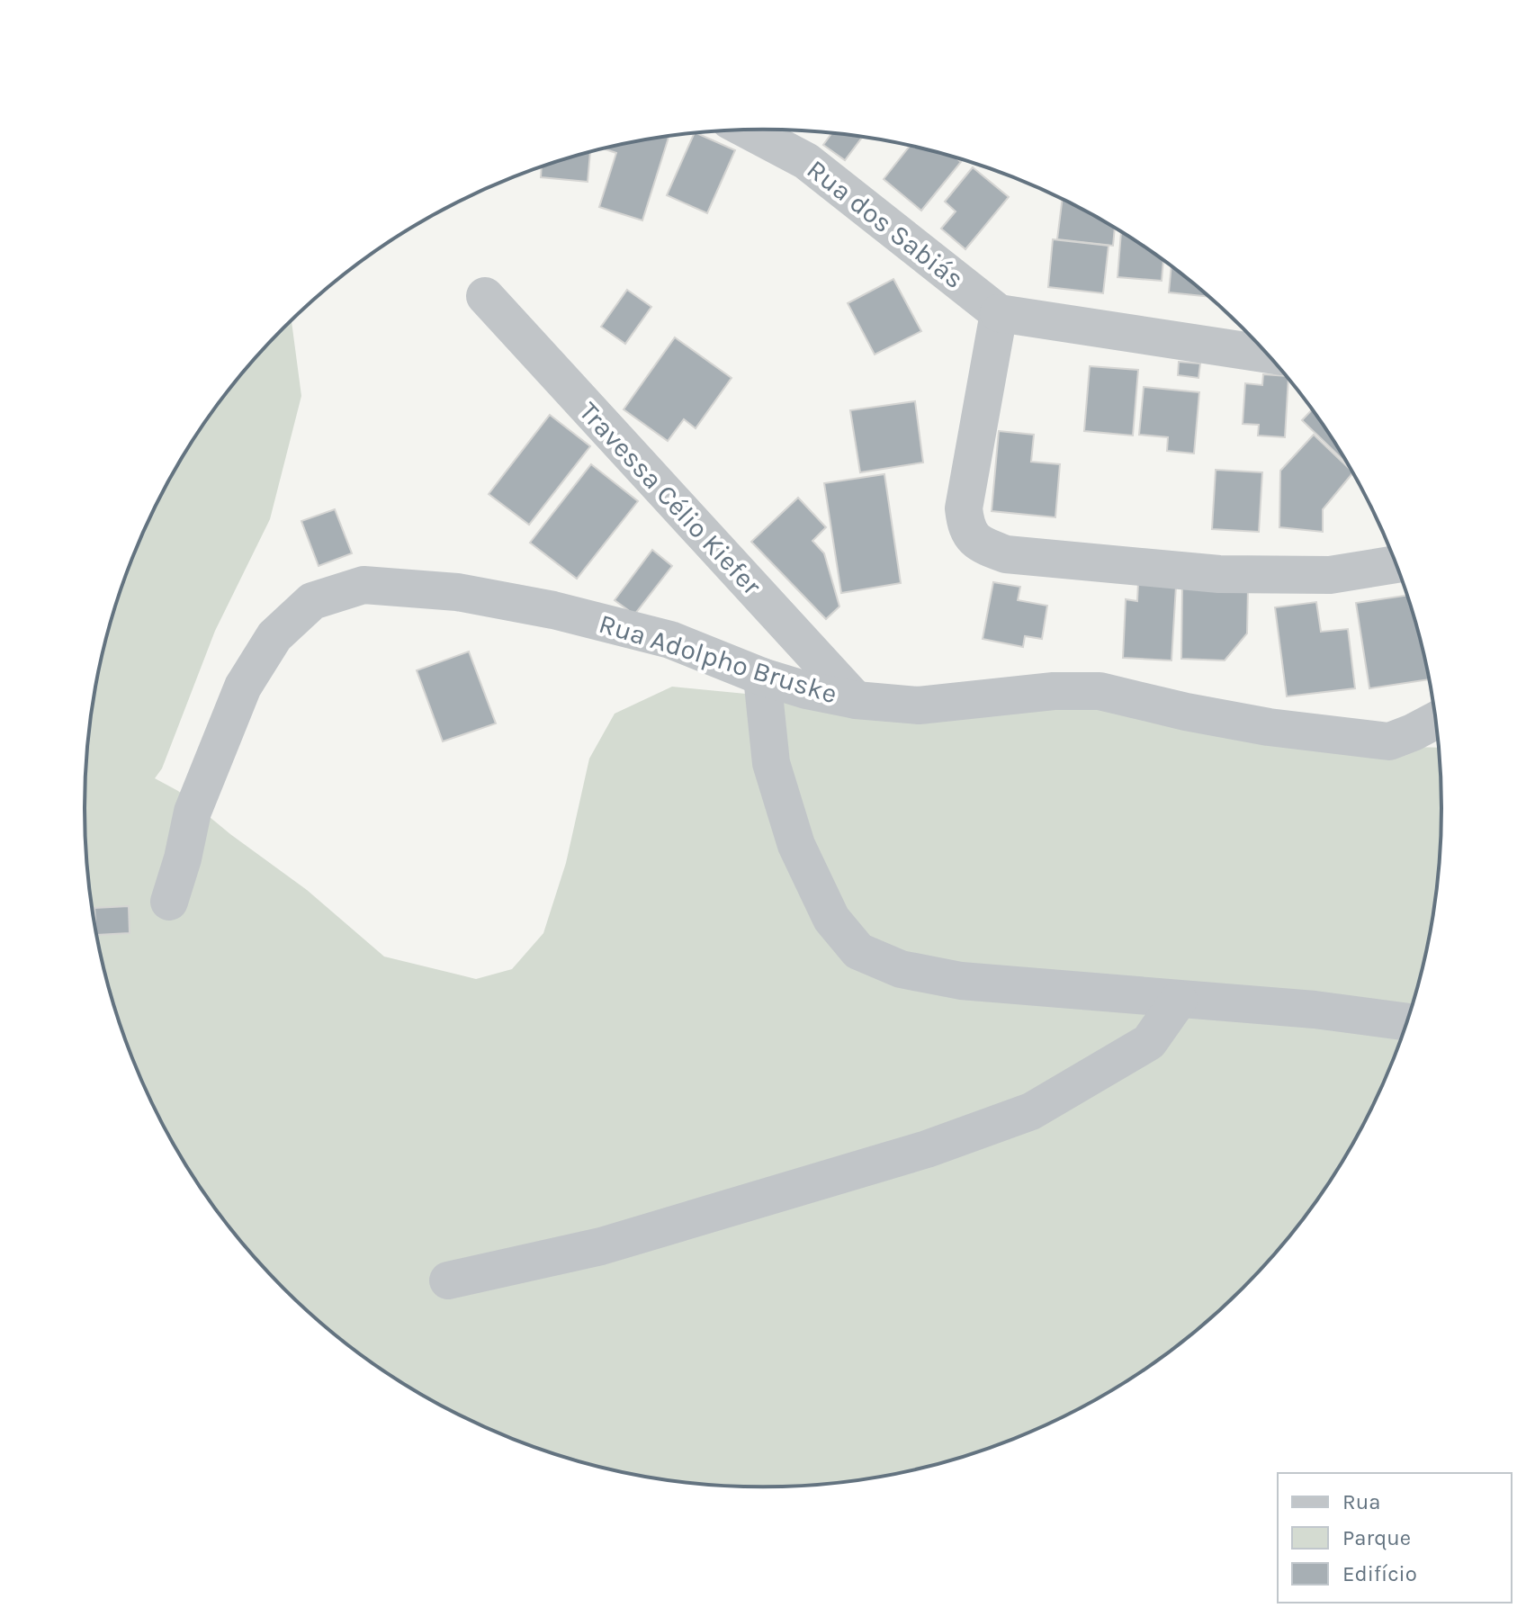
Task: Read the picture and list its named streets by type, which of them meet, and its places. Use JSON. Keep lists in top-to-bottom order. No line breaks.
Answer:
{"streets":{"street":["Rua dos Sabiás","Travessa Célio Kiefer","Rua Adolpho Bruske"]},"crossings":[["Travessa Célio Kiefer","Rua Adolpho Bruske"]],"legend":["Rua","Parque","Edifício"]}
